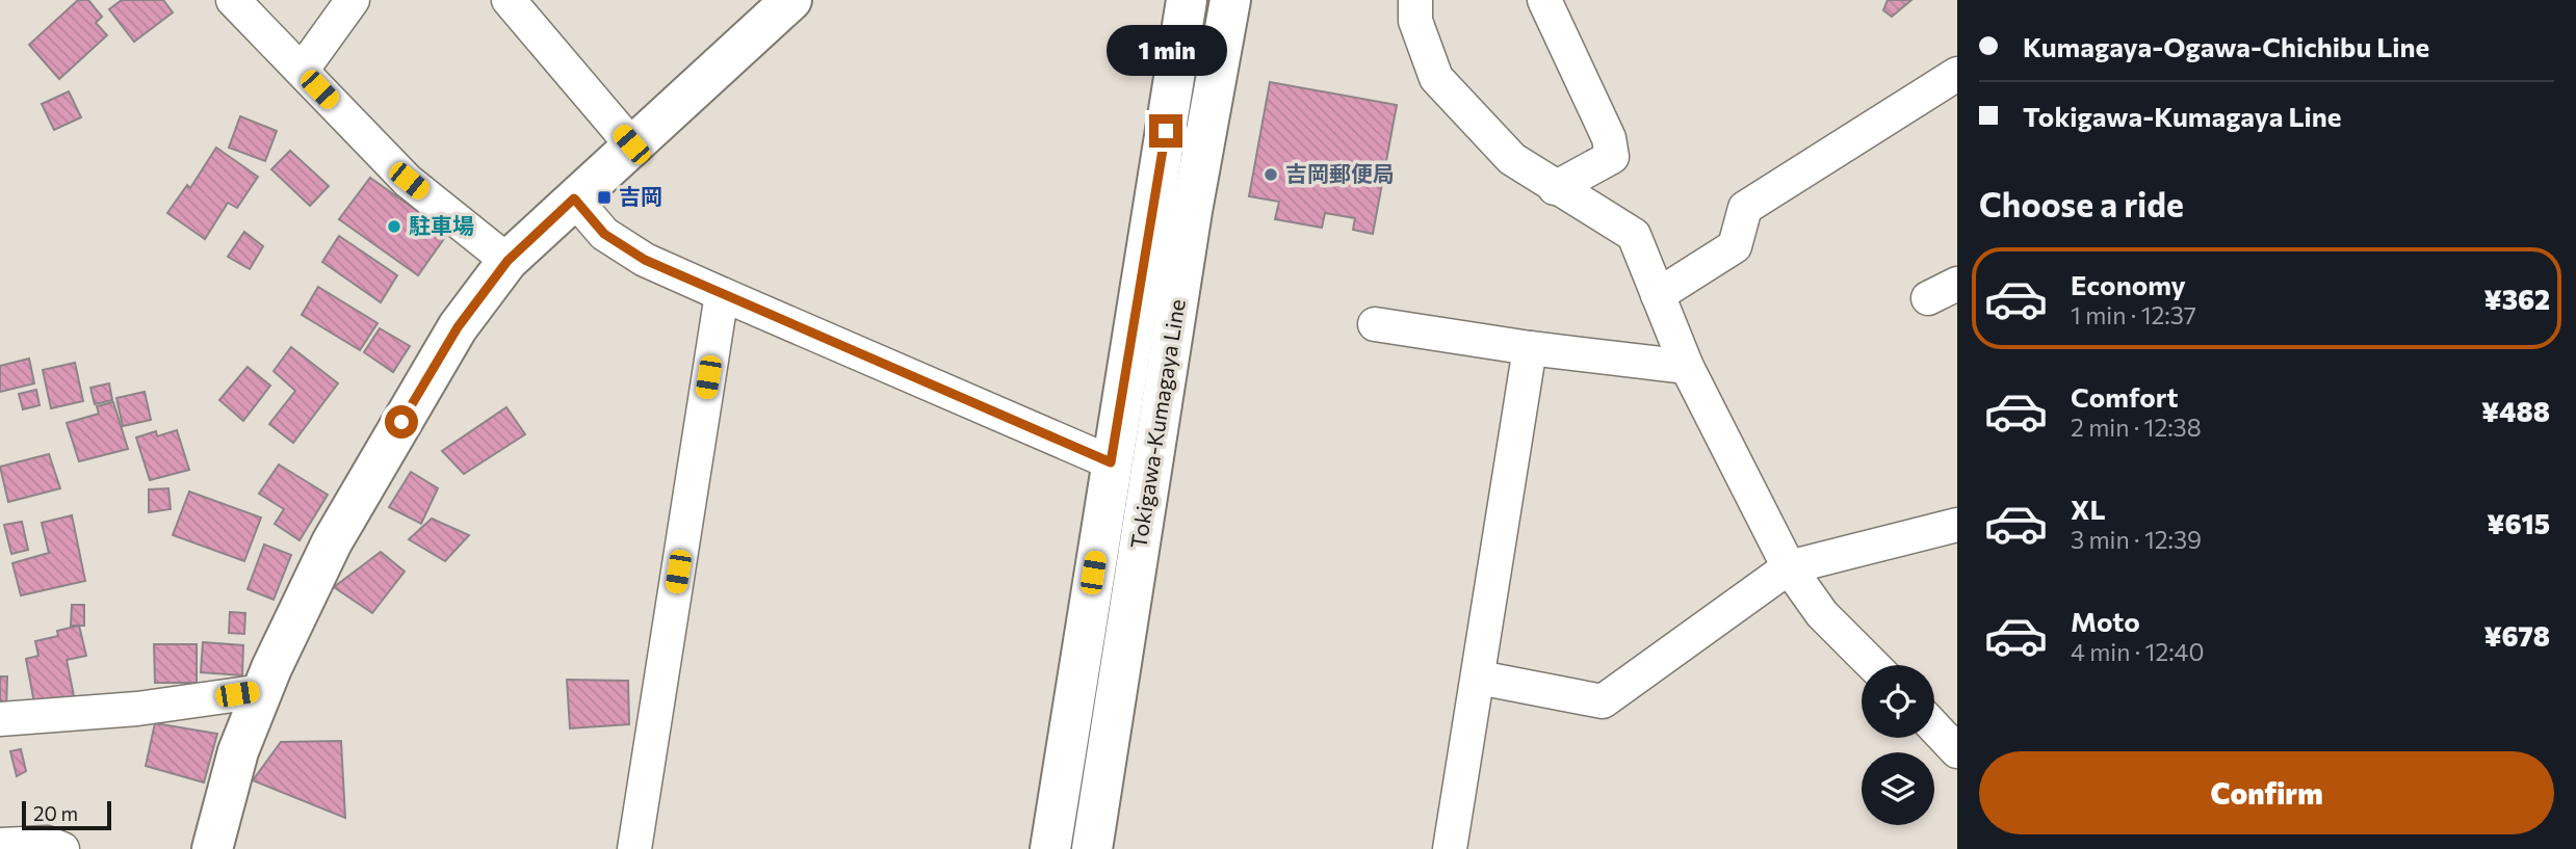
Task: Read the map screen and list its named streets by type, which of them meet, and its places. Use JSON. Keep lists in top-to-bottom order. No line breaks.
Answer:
{"streets":{"main road":["Tokigawa-Kumagaya Line"]},"places":{"other":["吉岡郵便局","駐車場"],"transit":["吉岡"]},"scale_bar":"20 m","page":{"banner":["Kumagaya-Ogawa-Chichibu Line","Tokigawa-Kumagaya Line"],"bubble":"1 min","heading":"Choose a ride","list":[{"name":"Economy","note":"1 min · 12:37","value":"¥362"},{"name":"Comfort","note":"2 min · 12:38","value":"¥488"},{"name":"XL","note":"3 min · 12:39","value":"¥615"},{"name":"Moto","note":"4 min · 12:40","value":"¥678"}],"buttons":"Confirm","scale":"20 m"}}
